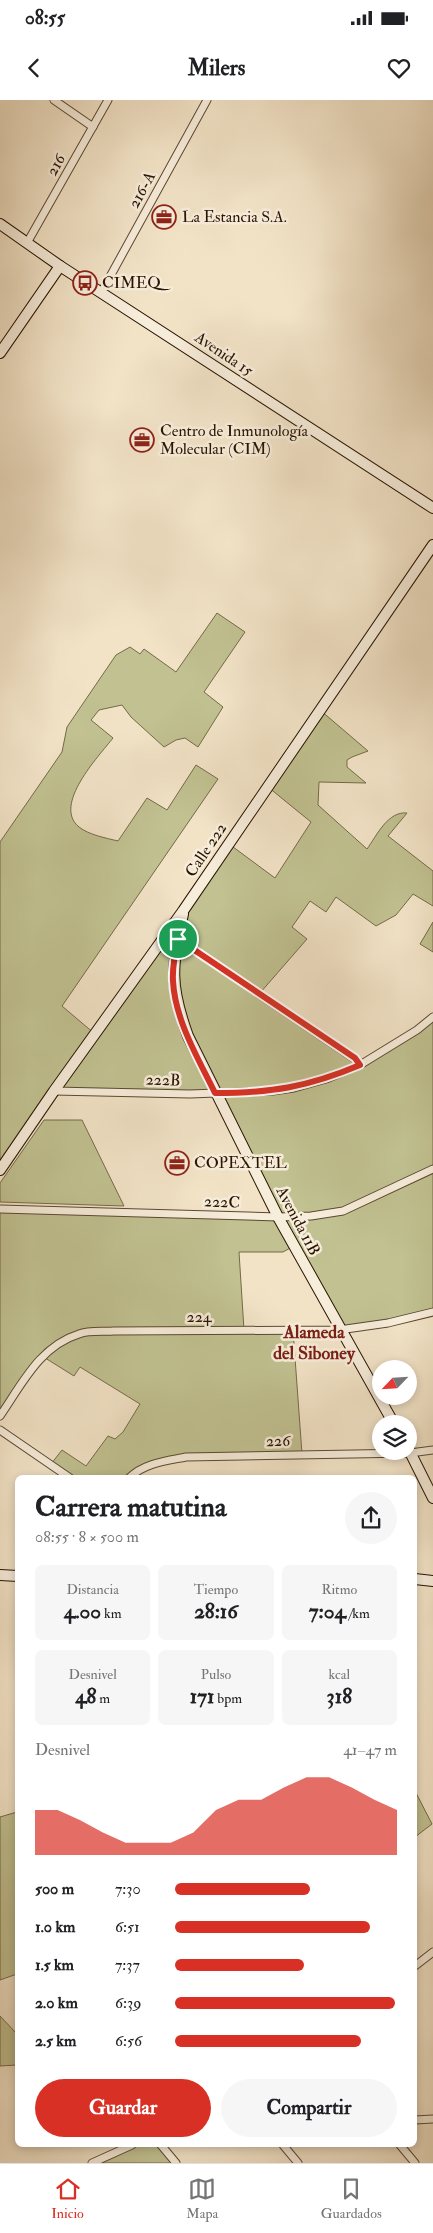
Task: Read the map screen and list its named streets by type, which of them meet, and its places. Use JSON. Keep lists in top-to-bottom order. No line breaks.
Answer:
{"streets":{"street":["216","216-A","Avenida 15","Calle 222","222B","222C","Avenida 11B","224","226"]},"crossings":[["216","Avenida 15"],["216-A","Avenida 15"],["Calle 222","222B"],["Calle 222","Avenida 11B"],["222B","Avenida 11B"],["222C","Avenida 11B"],["Avenida 11B","224"]],"districts":["Alameda del Siboney"],"places":{"office":["La Estancia S.A.","Centro de Inmunología Molecular (CIM)","COPEXTEL"],"bus stop":["CIMEQ"]},"north":"bottom left","page":{"status":"08:55","header":"Milers","heading":["Carrera matutina","08:55 · 8 × 500 m"],"stats":[["Distancia","4.00 km"],["Tiempo","28:16"],["Ritmo","7:04 /km"],["Desnivel","48 m"],["Pulso","171 bpm"],["kcal","318"]],"chart":["Desnivel","41–47 m"],"list":[{"name":"500 m","note":"7:30"},{"name":"1.0 km","note":"6:51"},{"name":"1.5 km","note":"7:37"},{"name":"2.0 km","note":"6:39"},{"name":"2.5 km","note":"6:56"}],"buttons":["Guardar","Compartir"],"tabs":["Inicio","Mapa","Guardados"]}}
